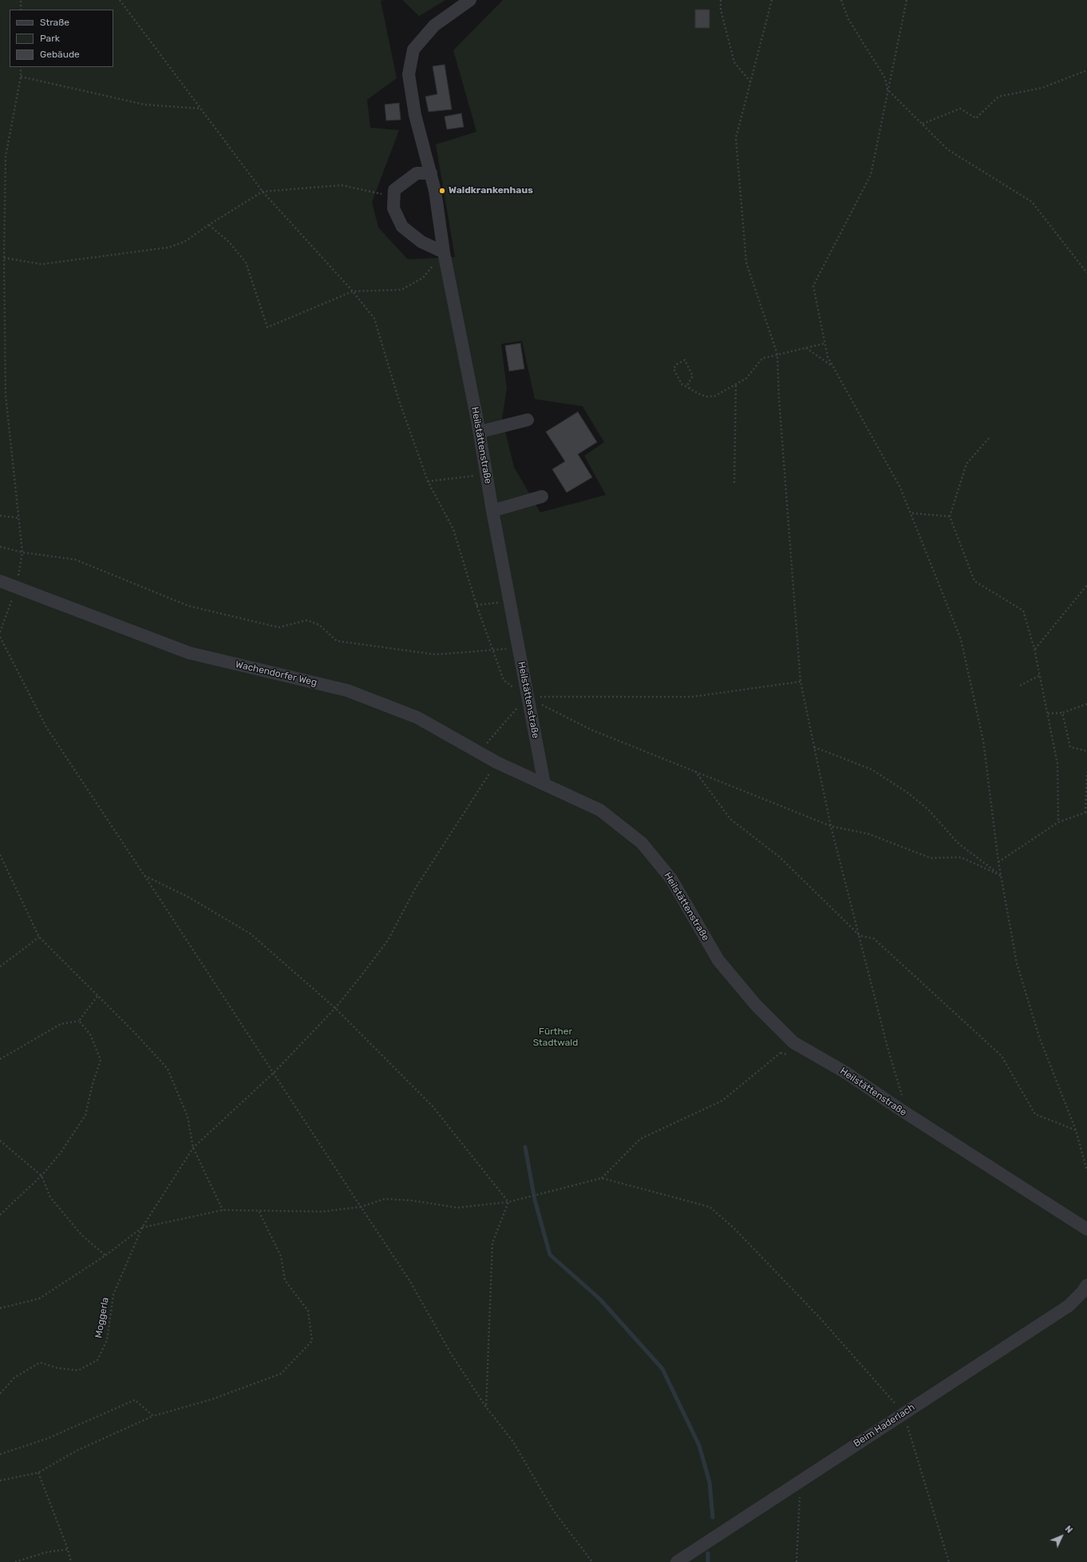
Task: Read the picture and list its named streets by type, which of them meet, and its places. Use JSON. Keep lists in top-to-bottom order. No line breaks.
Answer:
{"streets":{"street":["Heilstättenstraße","Wachendorfer Weg","Beim Haderlach"],"path":["Moggerla"]},"crossings":[["Heilstättenstraße","Wachendorfer Weg"]],"parks":["Fürther Stadtwald"],"places":["Waldkrankenhaus"],"legend":["Straße","Park","Gebäude"],"north":"top right"}
